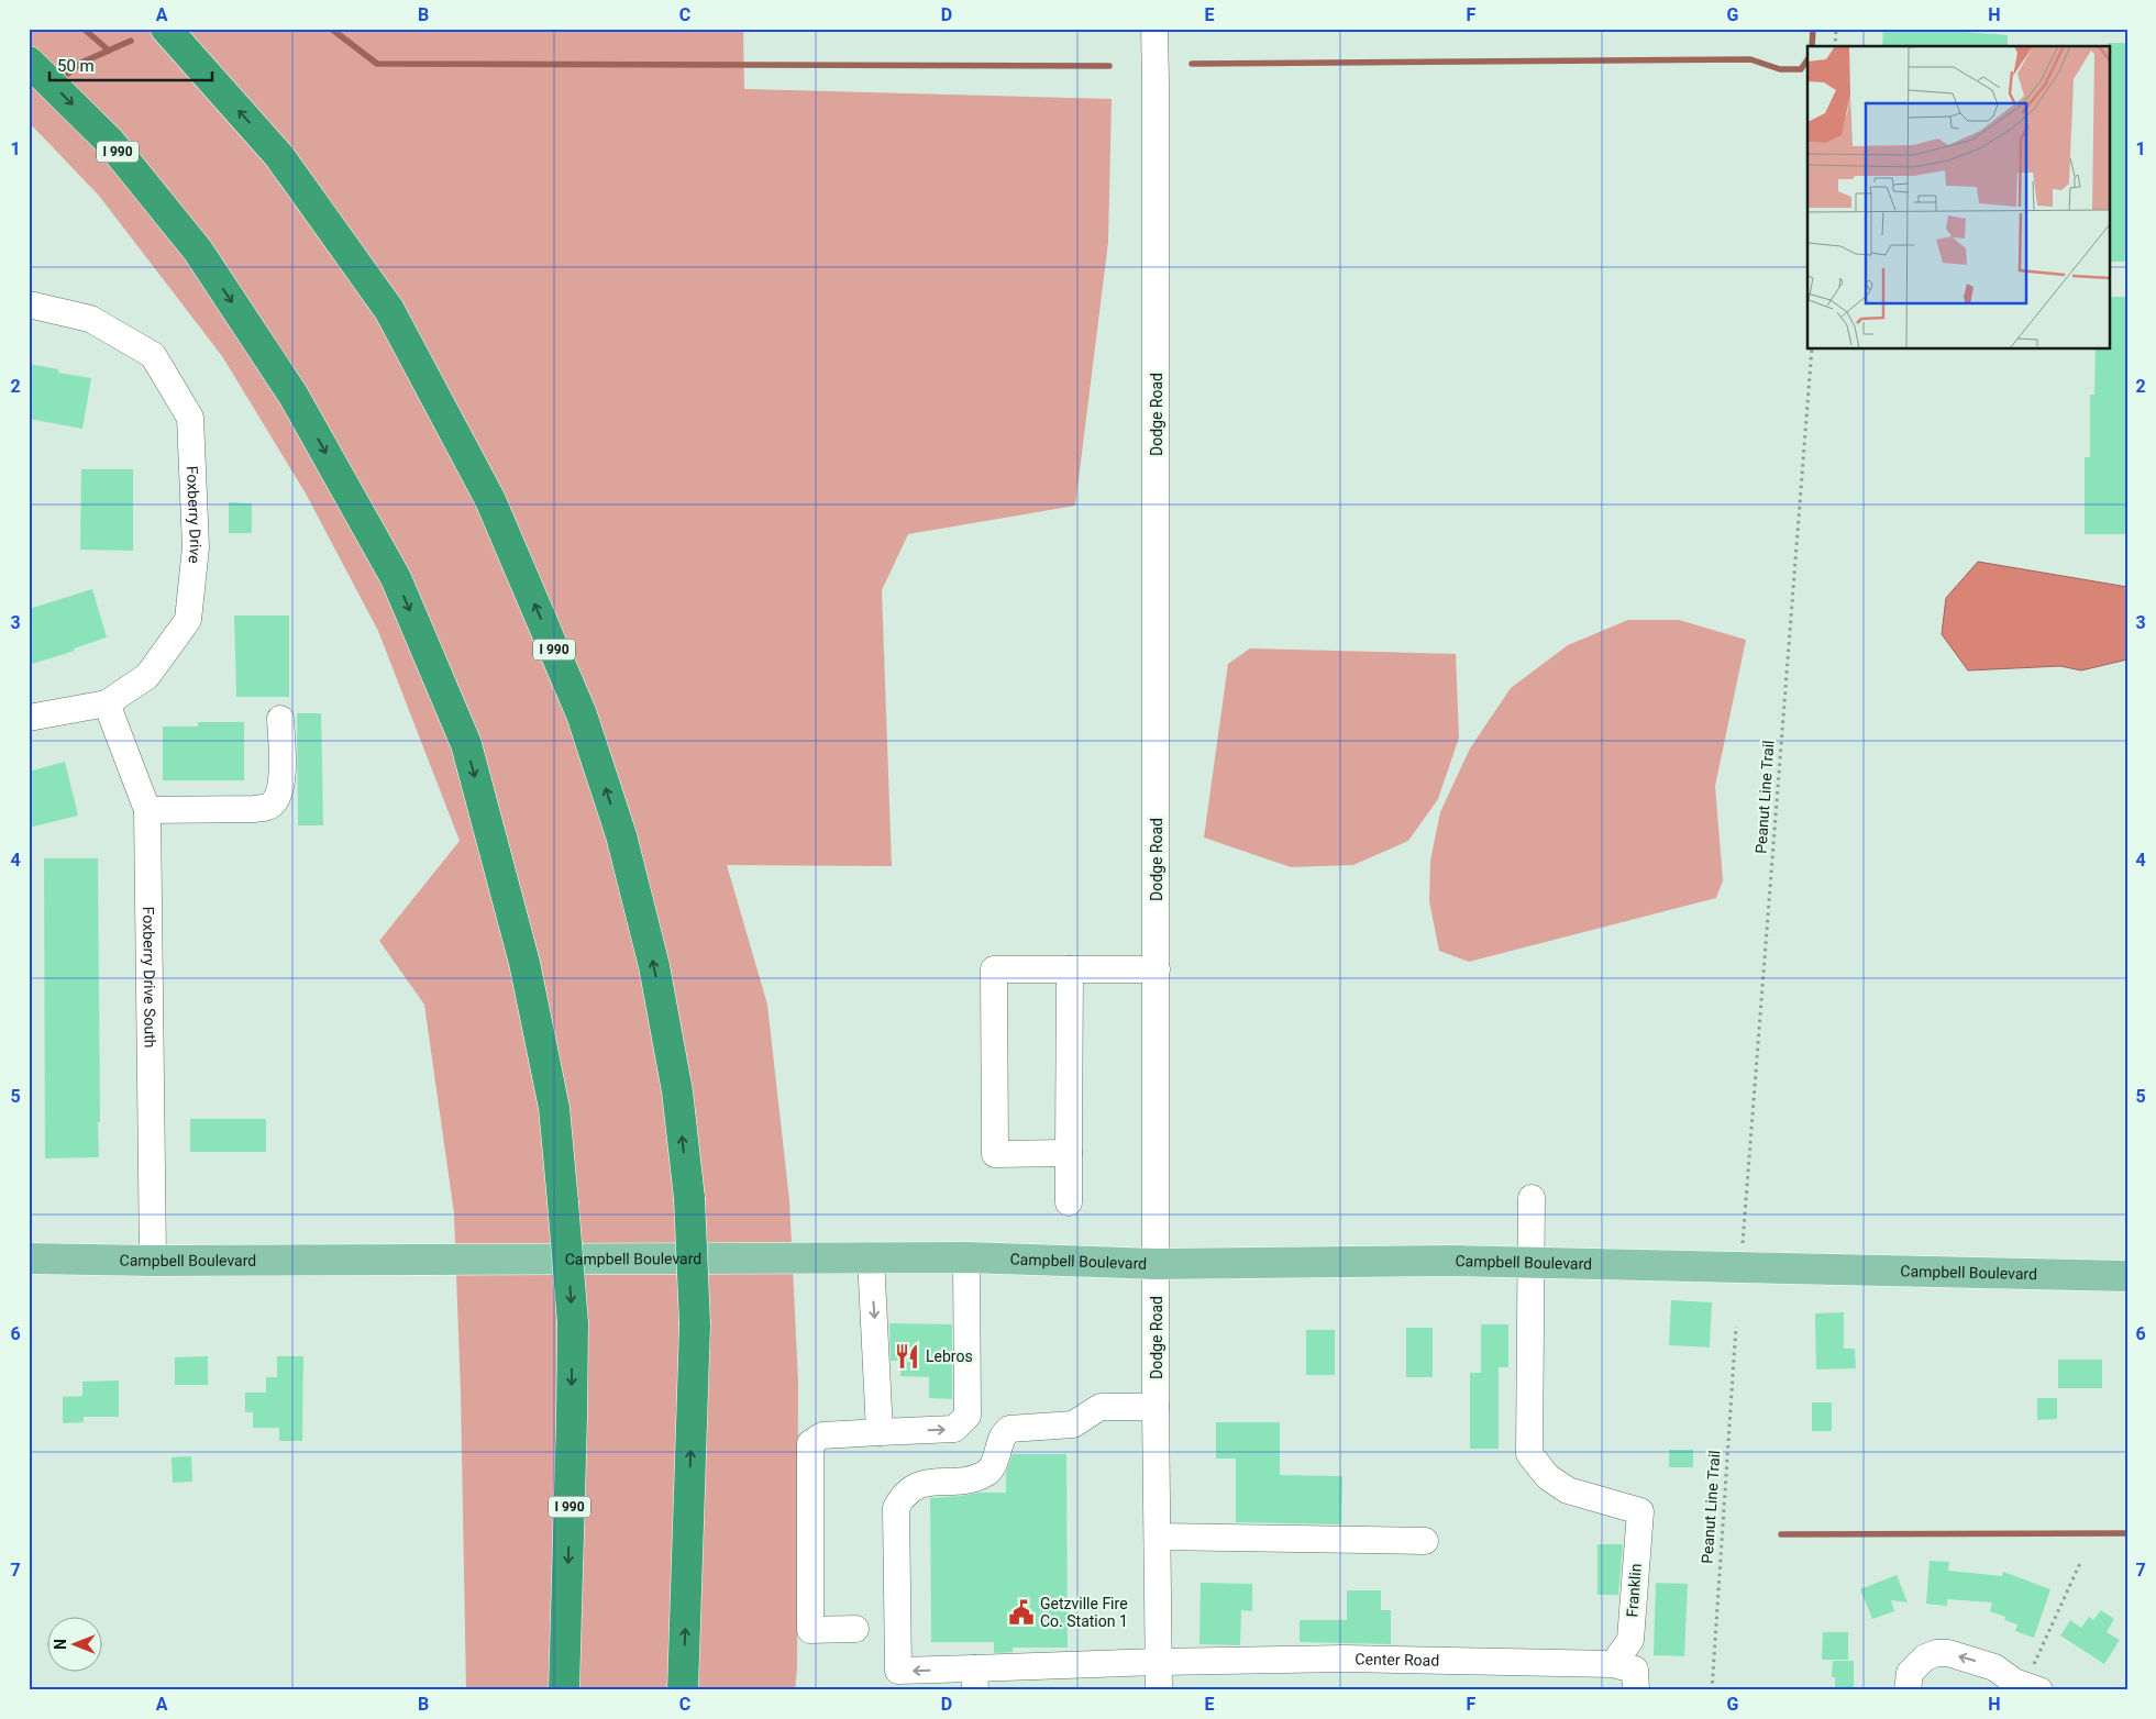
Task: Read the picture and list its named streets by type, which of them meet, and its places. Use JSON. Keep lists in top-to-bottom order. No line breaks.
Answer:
{"streets":{"highway":["I 990"],"main road":["Campbell Boulevard"],"street":["Dodge Road","Foxberry Drive","Foxberry Drive South","Franklin","Center Road"],"path":["Peanut Line Trail"]},"crossings":[["Dodge Road","Campbell Boulevard"],["Dodge Road","Center Road"],["Foxberry Drive","Foxberry Drive South"],["Foxberry Drive South","Campbell Boulevard"],["Campbell Boulevard","Franklin"],["Franklin","Center Road"]],"places":{"restaurant":["Lebros"],"public building":["Getzville Fire Co. Station 1"]},"scale_bar":"50 m","north":"left","grid":{"columns":["A","B","C","D","E","F","G","H"],"rows":["1","2","3","4","5","6","7"]}}
